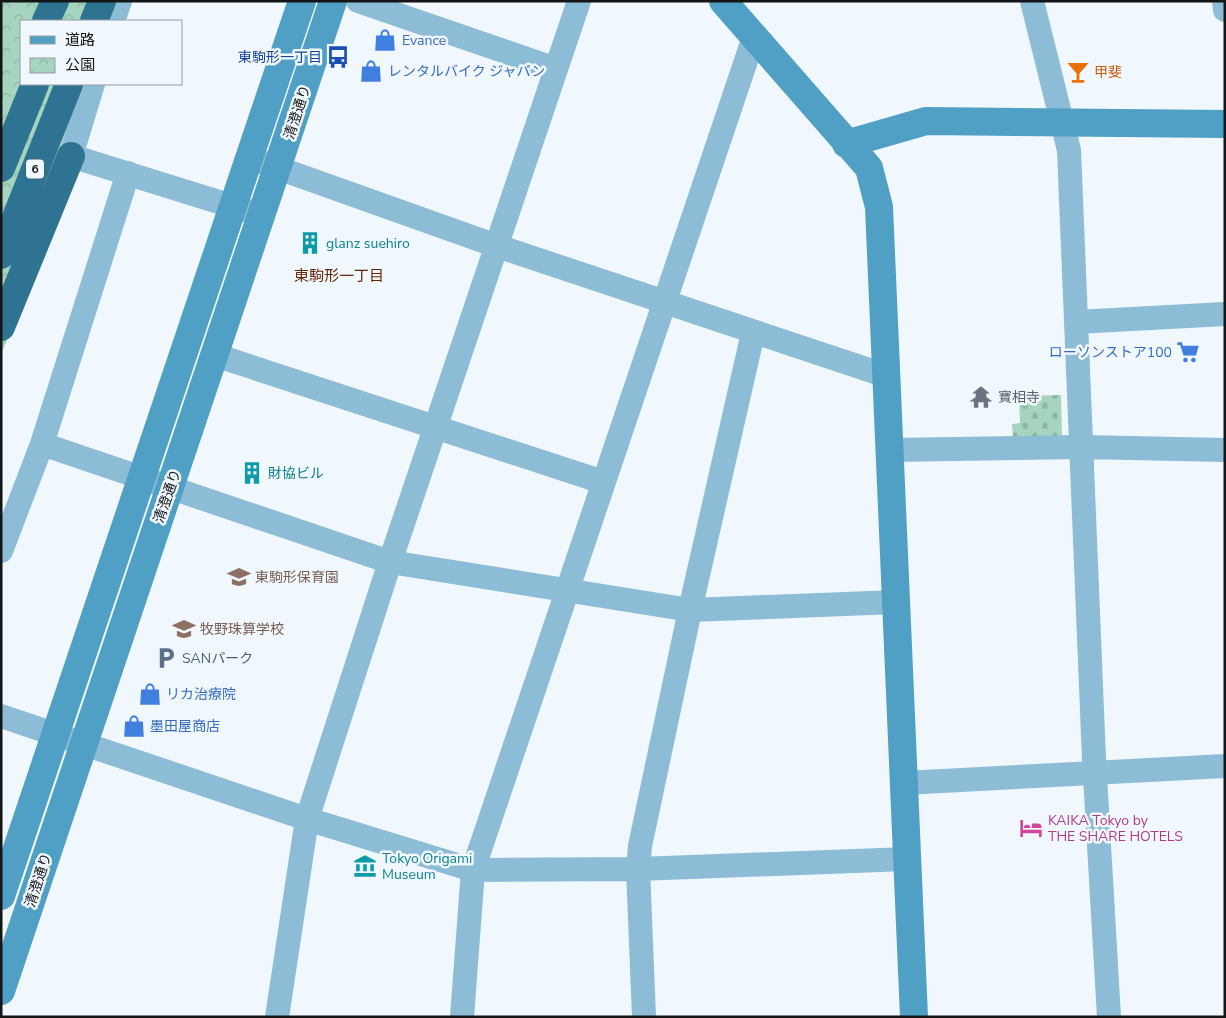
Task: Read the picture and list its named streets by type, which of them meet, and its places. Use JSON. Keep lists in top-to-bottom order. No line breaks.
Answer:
{"streets":{"highway":["6"],"main road":["清澄通り"]},"districts":["東駒形一丁目"],"places":{"shop":["Evance","レンタルバイク ジャパン","リカ治療院","墨田屋商店"],"bus stop":["東駒形一丁目"],"bar":["甲斐"],"building":["glanz suehiro","財協ビル"],"supermarket":["ローソンストア100"],"temple":["寶相寺"],"school or university":["東駒形保育園","牧野珠算学校"],"parking":["SANパーク"],"hotel":["KAIKA Tokyo by THE SHARE HOTELS"],"museum":["Tokyo Origami Museum"]},"legend":["道路","公園"]}
